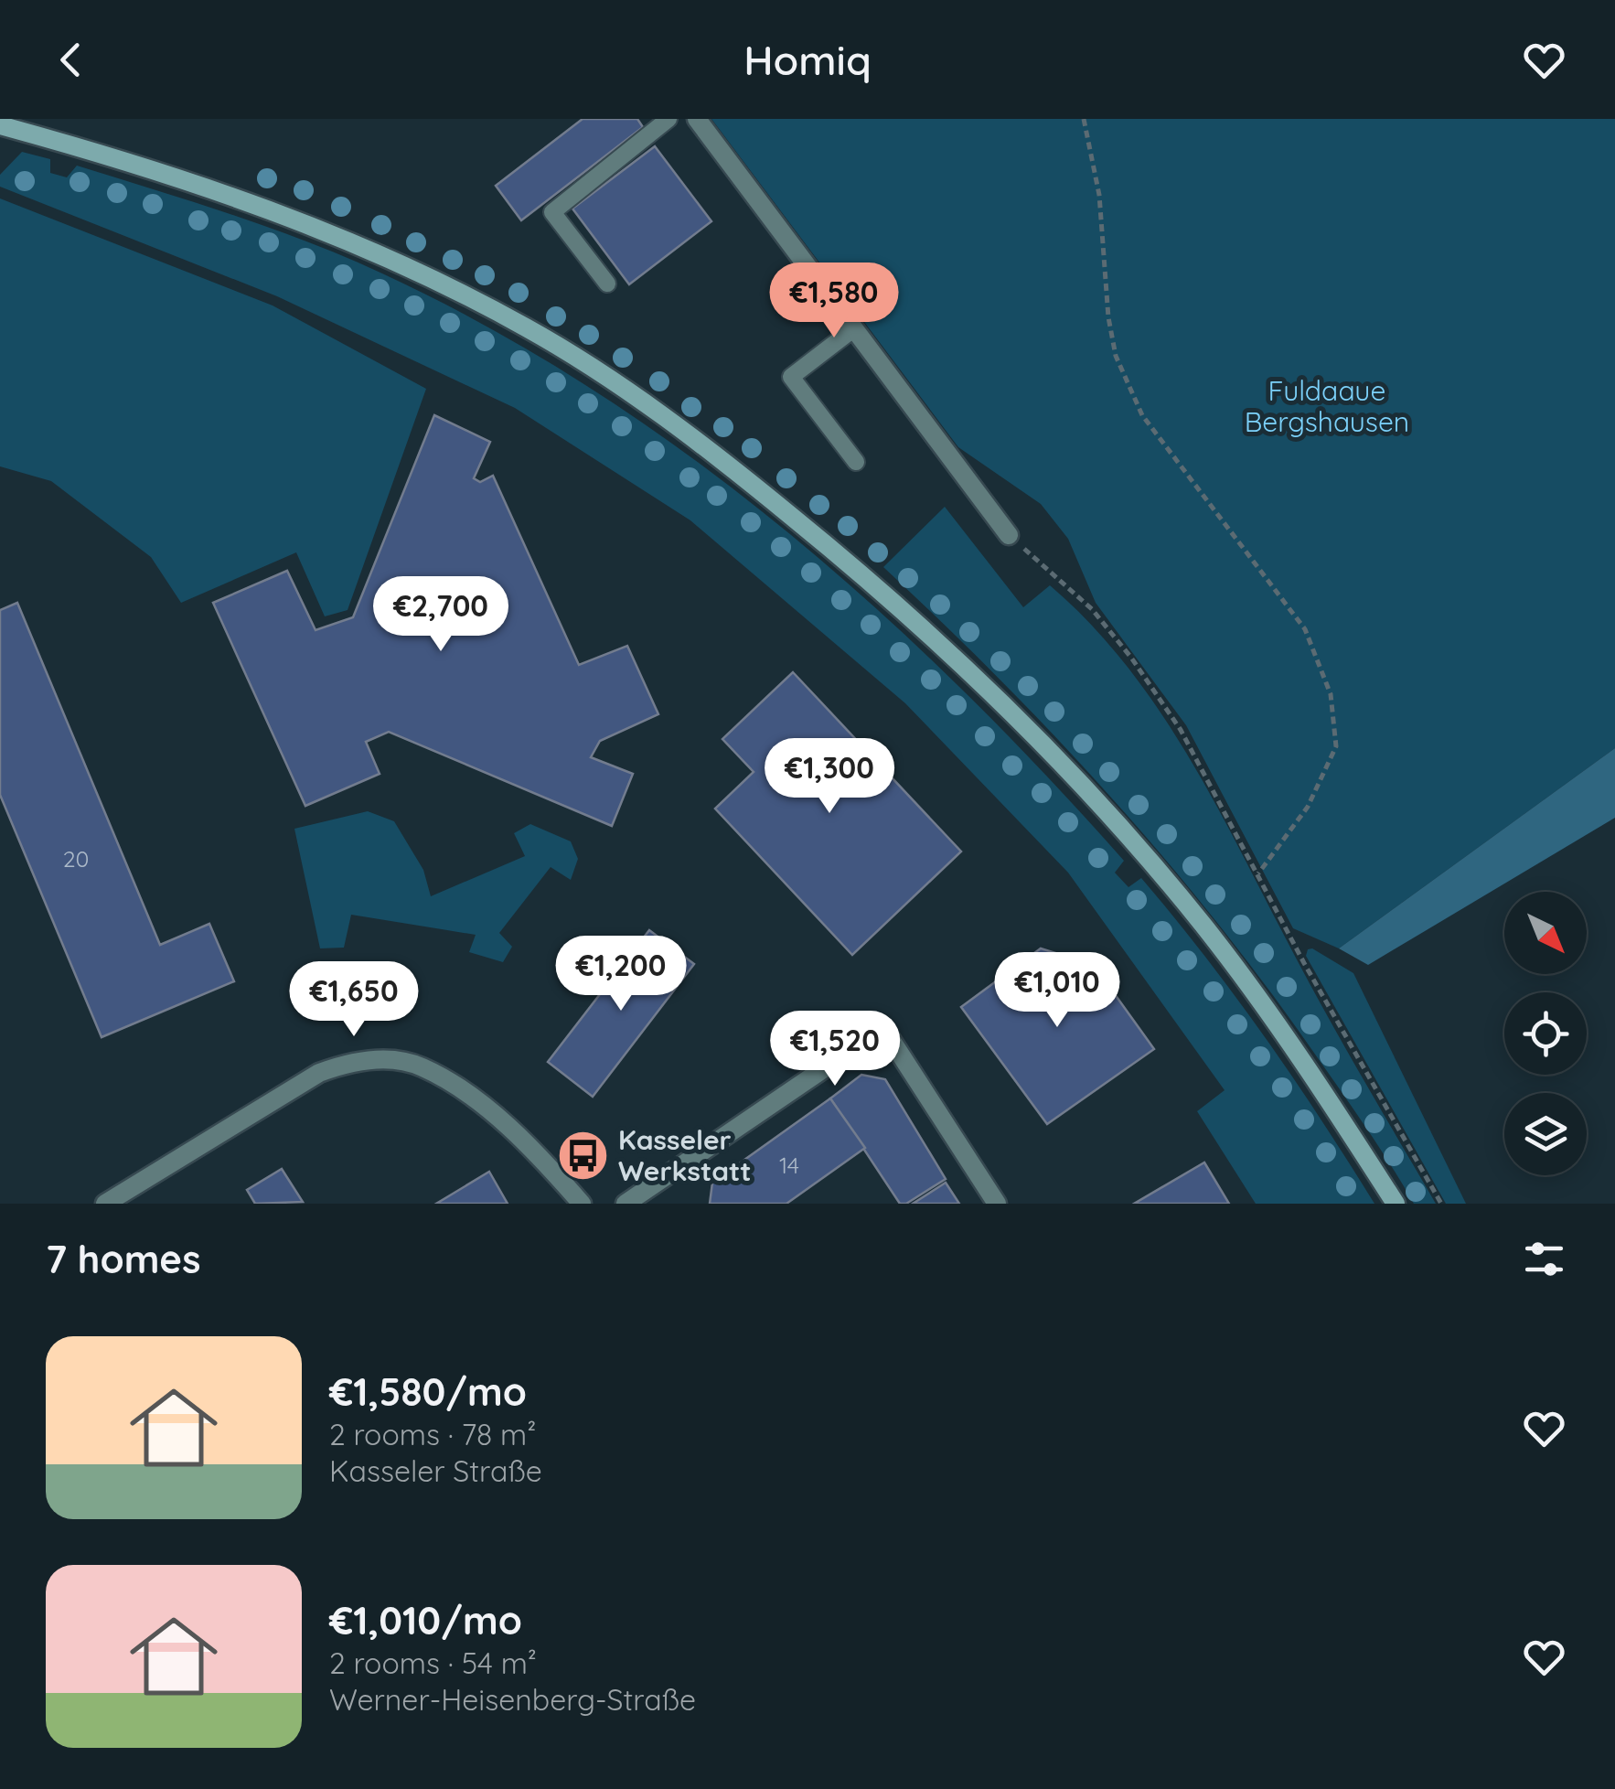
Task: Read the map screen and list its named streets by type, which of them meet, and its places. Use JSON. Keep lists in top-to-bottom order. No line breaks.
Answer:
{"parks":["Fuldaaue Bergshausen"],"places":{"bus stop":["Kasseler Werkstatt"]},"house_numbers":["20","14"],"north":"bottom right","page":{"header":"Homiq","price":["€1,580","€2,700","€1,300","€1,200","€1,010","€1,650","€1,520"],"heading":"7 homes","list":[{"name":"€1,580/mo","note":"2 rooms · 78 m² · Kasseler Straße"},{"name":"€1,010/mo","note":"2 rooms · 54 m² · Werner-Heisenberg-Straße"}]}}
